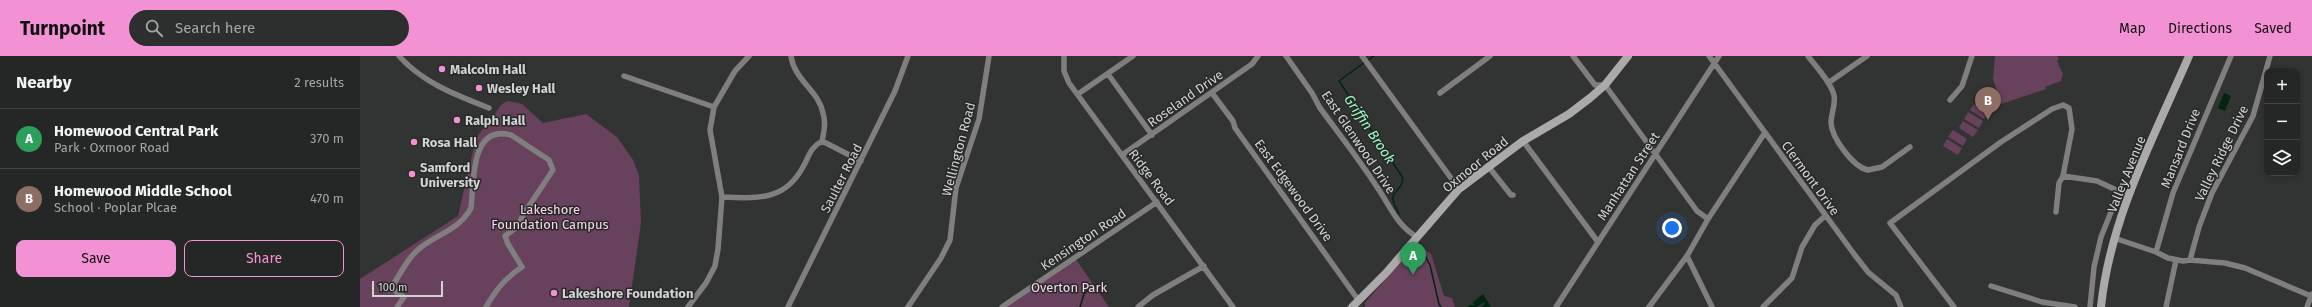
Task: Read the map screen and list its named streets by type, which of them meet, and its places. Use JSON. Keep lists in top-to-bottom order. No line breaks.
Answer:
{"streets":{"main road":["Oxmoor Road","Valley Avenue"],"street":["Roseland Drive","East Glenwood Drive","Mansard Drive","Wellington Road","Valley Ridge Drive","Manhattan Street","Ridge Road","Saulter Road","Clermont Drive","East Edgewood Drive","Kensington Road"]},"crossings":[["Roseland Drive","Ridge Road"],["Roseland Drive","East Edgewood Drive"],["East Glenwood Drive","Oxmoor Road"],["Oxmoor Road","East Edgewood Drive"],["Manhattan Street","Clermont Drive"],["Ridge Road","Kensington Road"]],"water":["Griffin Brook"],"parks":["Lakeshore Foundation Campus","Overton Park"],"places":["Malcolm Hall","Wesley Hall","Ralph Hall","Rosa Hall","Samford University","Lakeshore Foundation"],"scale_bar":"100 m","page":{"header":"Turnpoint","search":"Search here","nav":["Map","Directions","Saved"],"heading":["Nearby","2 results"],"map_buttons":["+","−"],"pins":["B","A"],"list":[{"mark":"A","name":"Homewood Central Park","note":"Park · Oxmoor Road","value":"370 m"},{"mark":"B","name":"Homewood Middle School","note":"School · Poplar Plcae","value":"470 m"}],"buttons":["Save","Share"],"scale":"100 m"}}
